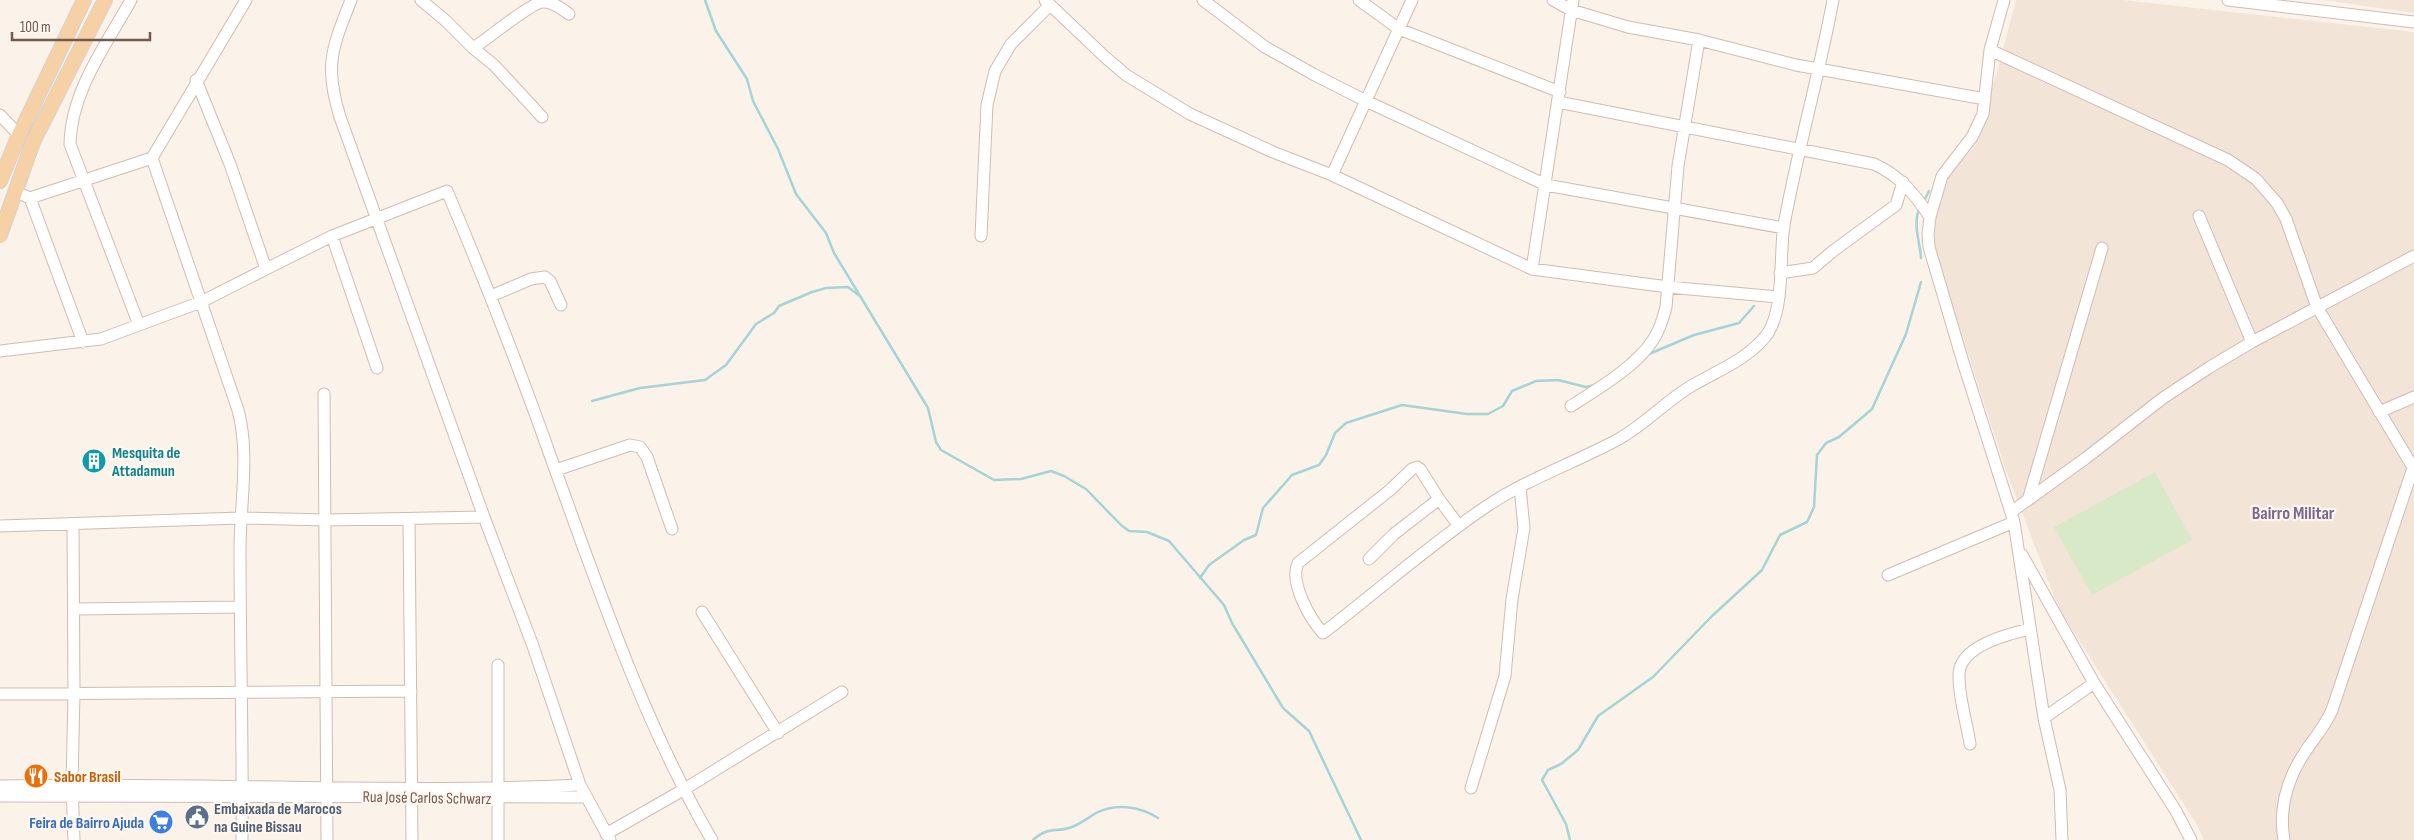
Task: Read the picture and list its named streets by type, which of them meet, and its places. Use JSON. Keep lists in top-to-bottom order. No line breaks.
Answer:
{"streets":{"street":["Rua José Carlos Schwarz"]},"districts":["Bairro Militar"],"places":{"building":["Mesquita de Attadamun"],"restaurant":["Sabor Brasil"],"public building":["Embaixada de Marocos na Guine Bissau"],"supermarket":["Feira de Bairro Ajuda"]},"scale_bar":"100 m"}
